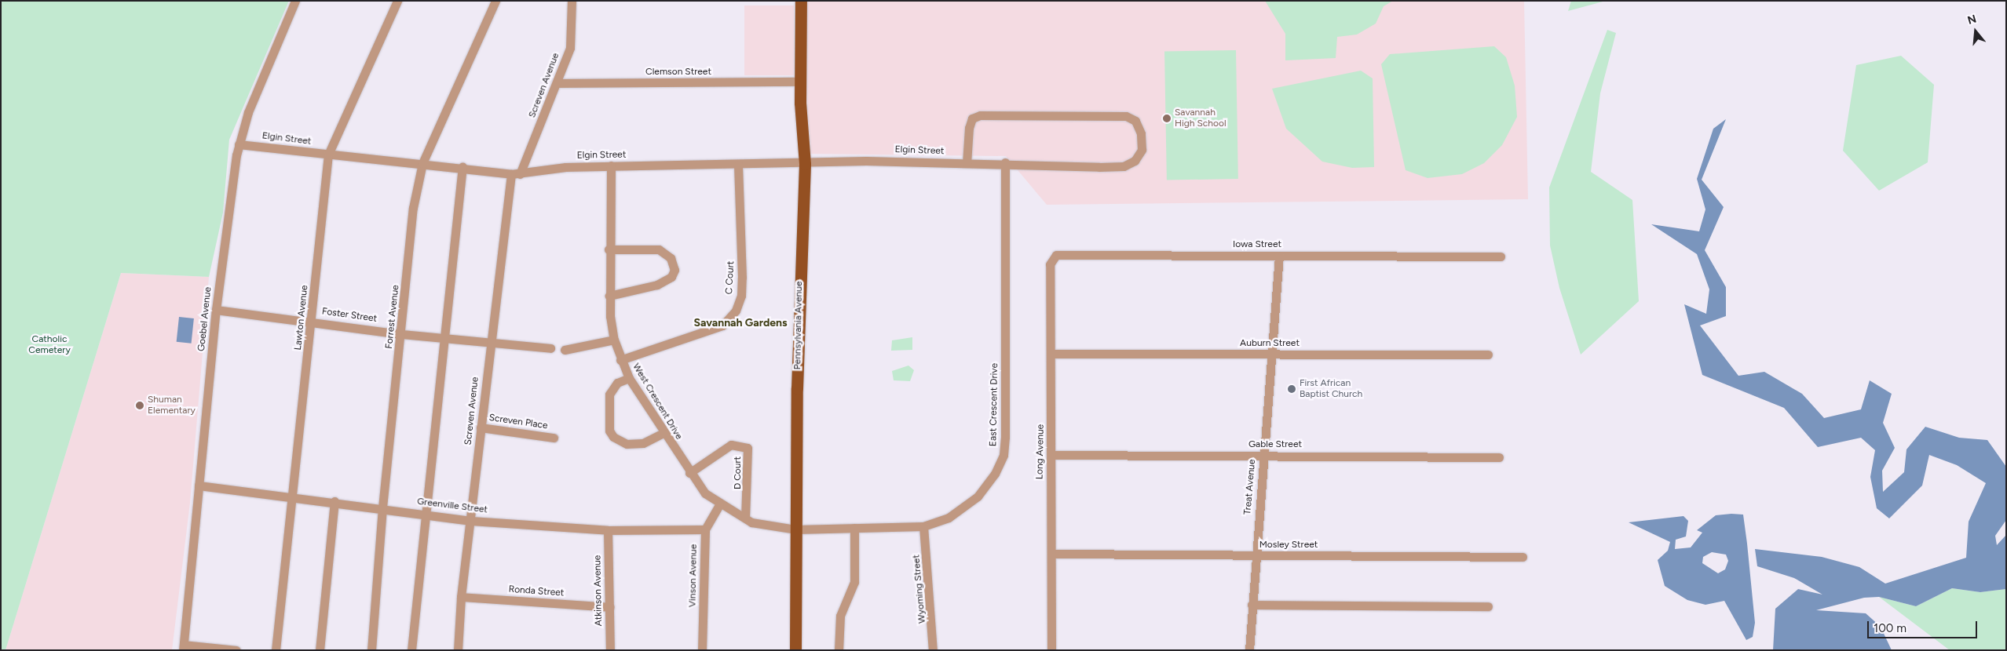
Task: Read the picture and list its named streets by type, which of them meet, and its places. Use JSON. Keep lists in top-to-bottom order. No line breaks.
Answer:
{"streets":{"main road":["Pennsylvania Avenue"],"street":["Clemson Street","Screven Avenue","Elgin Street","Iowa Street","C Court","Foster Street","Forrest Avenue","Lawton Avenue","Goebel Avenue","Auburn Street","West Crescent Drive","East Crescent Drive","Screven Place","Gable Street","Long Avenue","D Court","Treat Avenue","Greenville Street","Mosley Street","Vinson Avenue","Wyoming Street","Atkinson Avenue","Ronda Street"]},"crossings":[["Clemson Street","Screven Avenue"],["Clemson Street","Pennsylvania Avenue"],["Screven Avenue","Elgin Street"],["Screven Avenue","Foster Street"],["Screven Avenue","Screven Place"],["Screven Avenue","Greenville Street"],["Screven Avenue","Ronda Street"],["Elgin Street","C Court"],["Elgin Street","Forrest Avenue"],["Elgin Street","Lawton Avenue"],["Elgin Street","Goebel Avenue"],["Elgin Street","Pennsylvania Avenue"],["Elgin Street","West Crescent Drive"],["Elgin Street","East Crescent Drive"],["Iowa Street","Long Avenue"],["Iowa Street","Treat Avenue"],["C Court","West Crescent Drive"],["Foster Street","Forrest Avenue"],["Foster Street","Lawton Avenue"],["Foster Street","Goebel Avenue"],["Forrest Avenue","Greenville Street"],["Lawton Avenue","Greenville Street"],["Goebel Avenue","Greenville Street"],["Pennsylvania Avenue","West Crescent Drive"],["Pennsylvania Avenue","East Crescent Drive"],["Auburn Street","Long Avenue"],["Auburn Street","Treat Avenue"],["West Crescent Drive","East Crescent Drive"],["West Crescent Drive","D Court"],["West Crescent Drive","Vinson Avenue"],["East Crescent Drive","Wyoming Street"],["Gable Street","Long Avenue"],["Gable Street","Treat Avenue"],["Long Avenue","Mosley Street"],["Treat Avenue","Mosley Street"],["Greenville Street","Vinson Avenue"],["Greenville Street","Atkinson Avenue"],["Atkinson Avenue","Ronda Street"]],"districts":["Savannah Gardens"],"parks":["Catholic Cemetery"],"places":["Savannah High School","First African Baptist Church","Shuman Elementary"],"scale_bar":"100 m","north":"top"}
